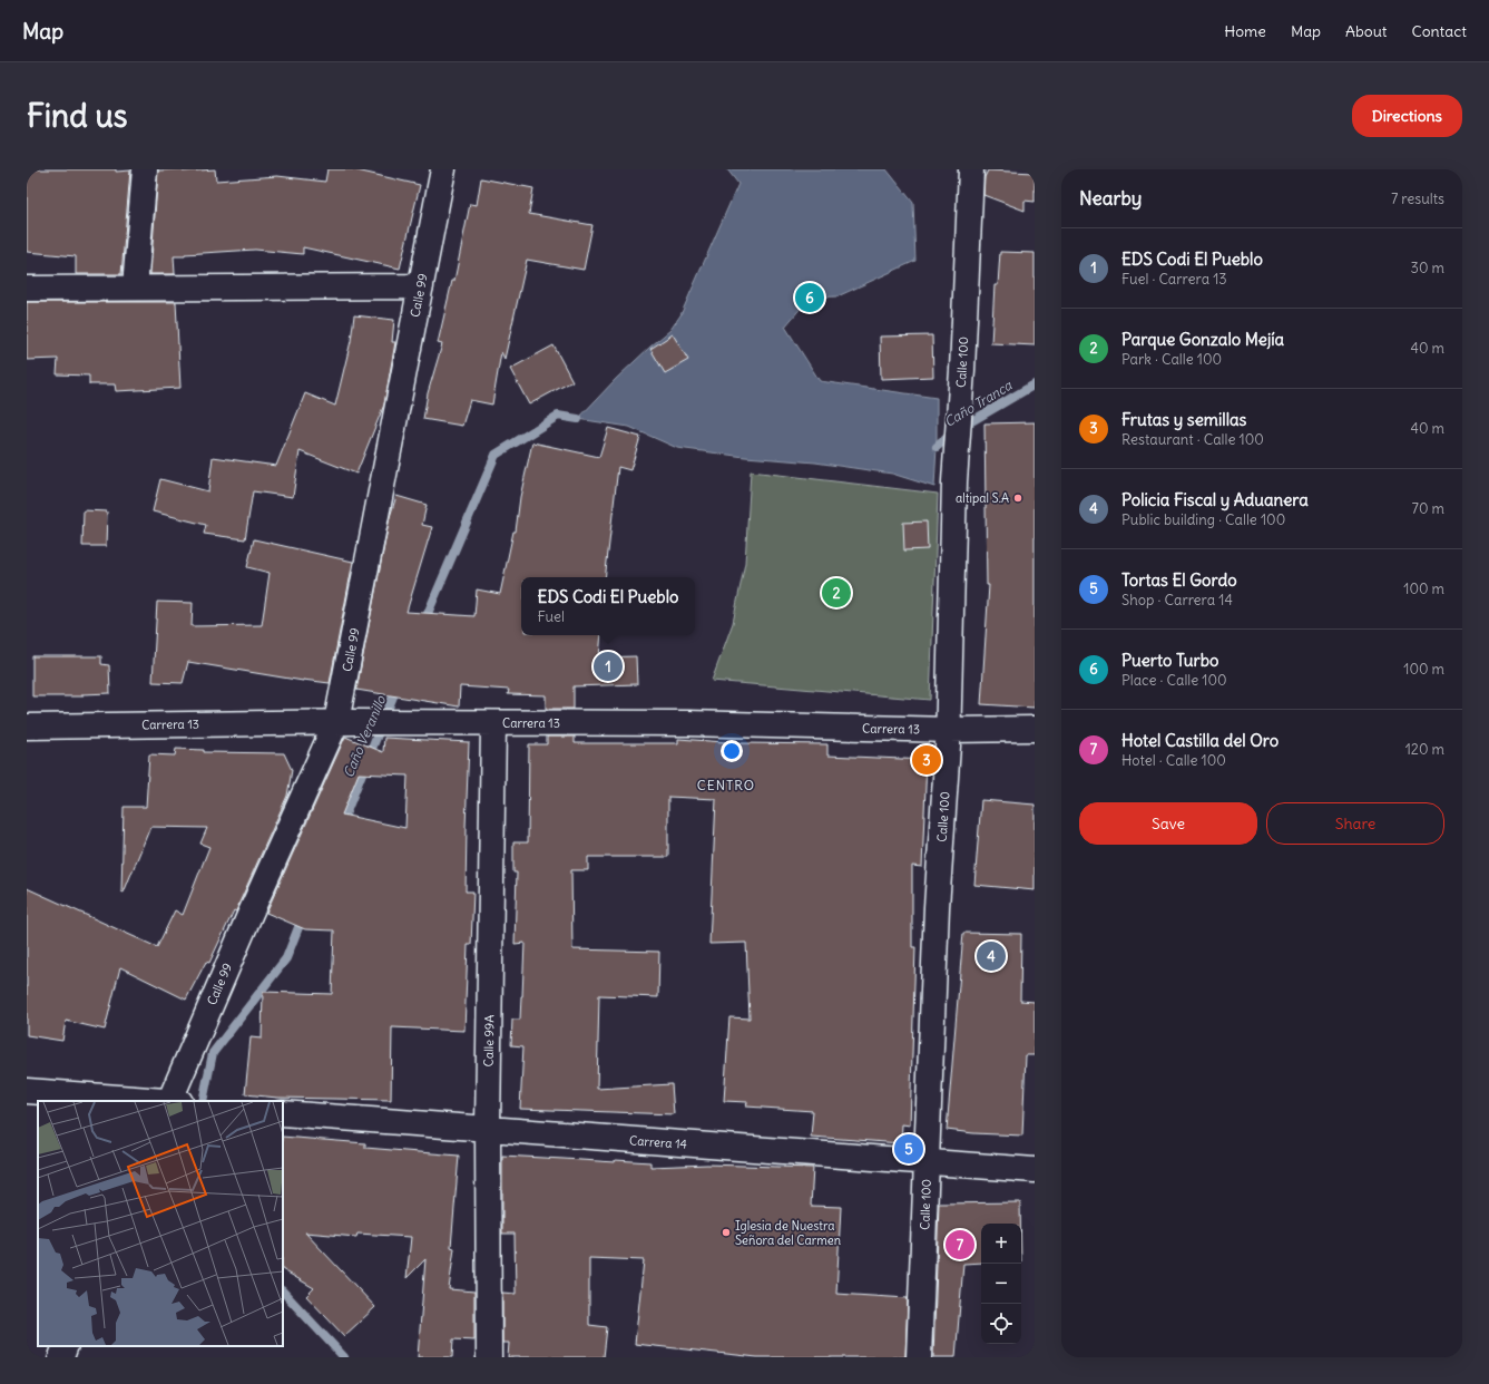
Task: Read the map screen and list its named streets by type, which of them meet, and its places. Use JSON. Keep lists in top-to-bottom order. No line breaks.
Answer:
{"streets":{"street":["Calle 99","Calle 100","Carrera 13","Calle 99A","Carrera 14"]},"crossings":[["Calle 99","Carrera 13"],["Calle 100","Carrera 13"],["Calle 100","Carrera 14"],["Carrera 13","Calle 99A"],["Calle 99A","Carrera 14"]],"districts":["CENTRO"],"water":["Caño Tranca","Caño Veranillo"],"places":["altipal S.A","Iglesia de Nuestra Señora del Carmen"],"page":{"header":"Map","nav":["Home","Map","About","Contact"],"buttons":["Directions",["Save","Share"]],"title":"Find us","heading":["Nearby","7 results"],"list":[{"mark":"1","name":"EDS Codi El Pueblo","note":"Fuel · Carrera 13","value":"30 m"},{"mark":"2","name":"Parque Gonzalo Mejía","note":"Park · Calle 100","value":"40 m"},{"mark":"3","name":"Frutas y semillas","note":"Restaurant · Calle 100","value":"40 m"},{"mark":"4","name":"Policia Fiscal y Aduanera","note":"Public building · Calle 100","value":"70 m"},{"mark":"5","name":"Tortas El Gordo","note":"Shop · Carrera 14","value":"100 m"},{"mark":"6","name":"Puerto Turbo","note":"Place · Calle 100","value":"100 m"},{"mark":"7","name":"Hotel Castilla del Oro","note":"Hotel · Calle 100","value":"120 m"}],"pins":["6","2","1","3","4","5","7"],"popup":["EDS Codi El Pueblo","Fuel"],"map_buttons":["+","−"]}}
